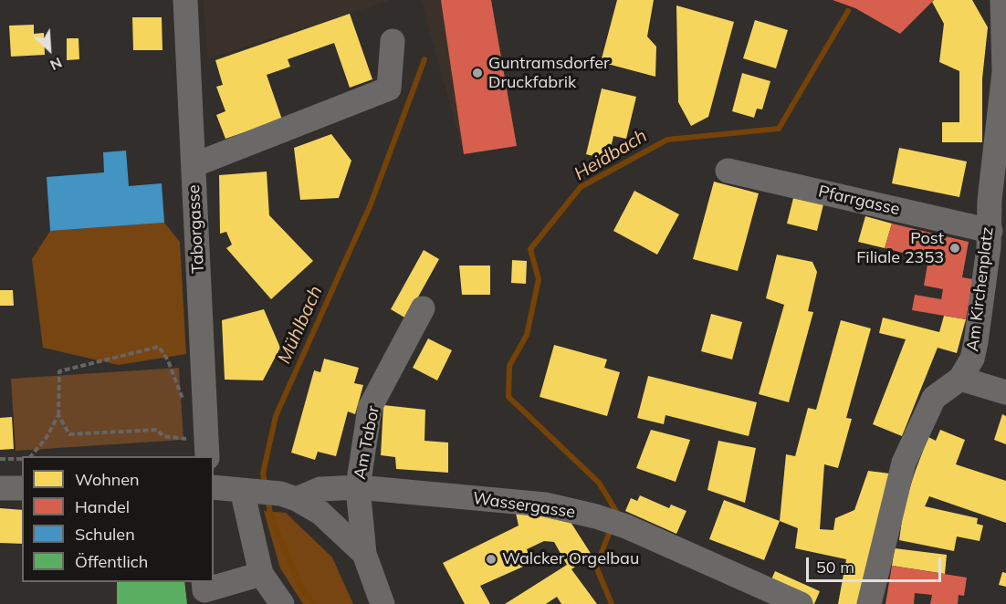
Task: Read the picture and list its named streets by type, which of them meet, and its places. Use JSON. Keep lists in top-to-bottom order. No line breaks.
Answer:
{"streets":{"street":["Pfarrgasse","Taborgasse","Am Kirchenplatz","Am Tabor","Wassergasse"]},"crossings":[["Pfarrgasse","Am Kirchenplatz"],["Am Tabor","Wassergasse"]],"water":["Heidbach","Mühlbach"],"places":["Guntramsdorfer Druckfabrik","Post Filiale 2353","Walcker Orgelbau"],"legend":["Wohnen","Handel","Schulen","Öffentlich"],"scale_bar":"50 m","north":"bottom right"}
